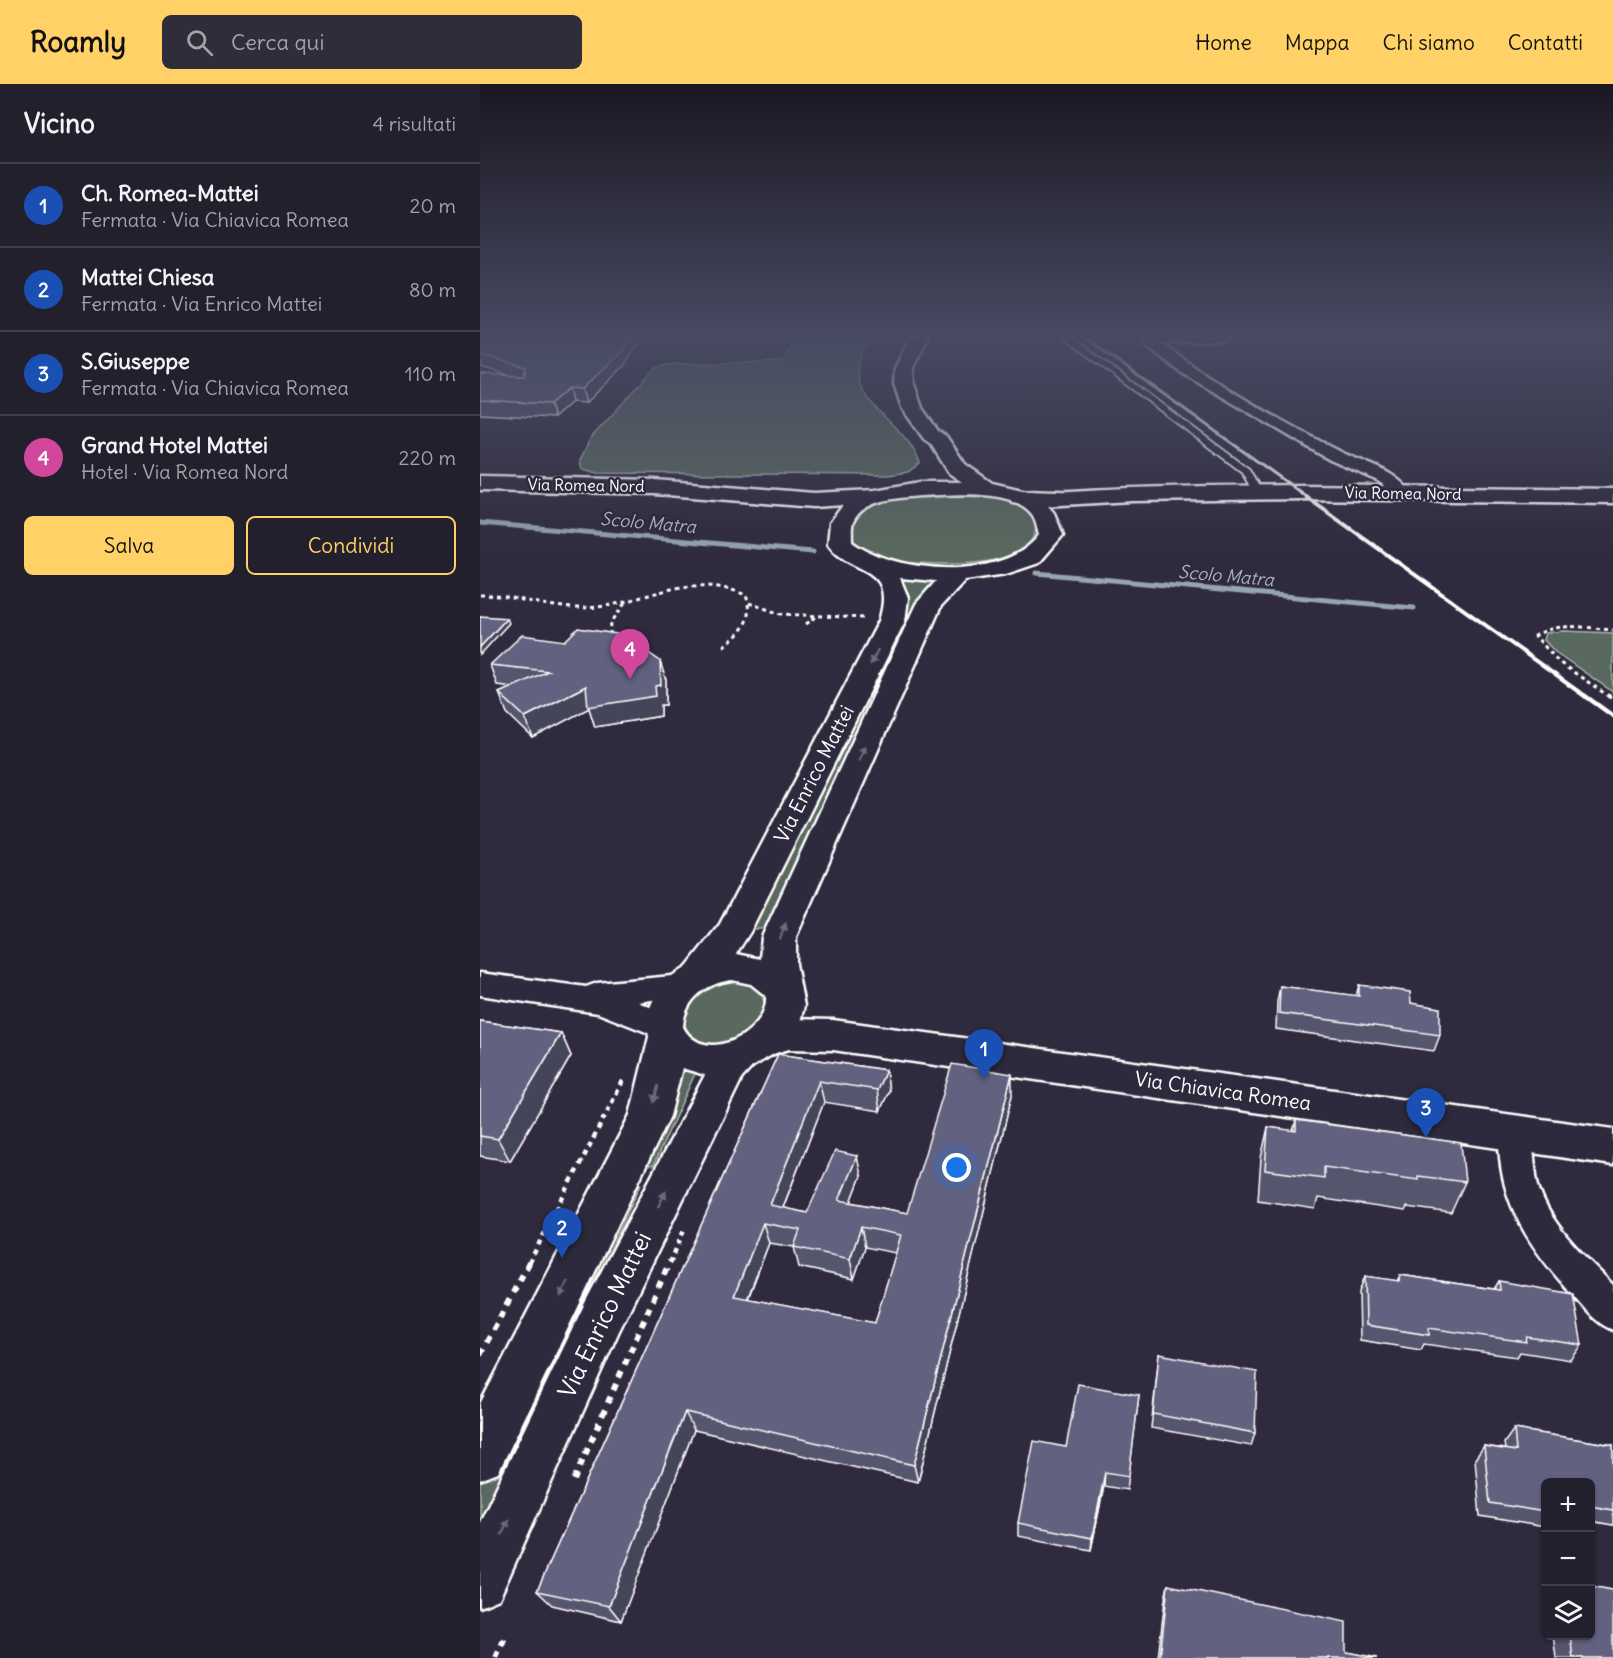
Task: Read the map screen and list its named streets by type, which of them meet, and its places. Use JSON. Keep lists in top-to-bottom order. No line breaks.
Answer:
{"streets":{"main road":["Via Romea Nord","Via Enrico Mattei","Via Chiavica Romea"]},"crossings":[["Via Romea Nord","Via Enrico Mattei"],["Via Enrico Mattei","Via Chiavica Romea"]],"water":["Scolo Matra"],"page":{"header":"Roamly","search":"Cerca qui","nav":["Home","Mappa","Chi siamo","Contatti"],"heading":["Vicino","4 risultati"],"list":[{"mark":"1","name":"Ch. Romea-Mattei","note":"Fermata · Via Chiavica Romea","value":"20 m"},{"mark":"2","name":"Mattei Chiesa","note":"Fermata · Via Enrico Mattei","value":"80 m"},{"mark":"3","name":"S.Giuseppe","note":"Fermata · Via Chiavica Romea","value":"110 m"},{"mark":"4","name":"Grand Hotel Mattei","note":"Hotel · Via Romea Nord","value":"220 m"}],"buttons":["Salva","Condividi"],"pins":["4","1","3","2"],"map_buttons":["+","−"]}}
